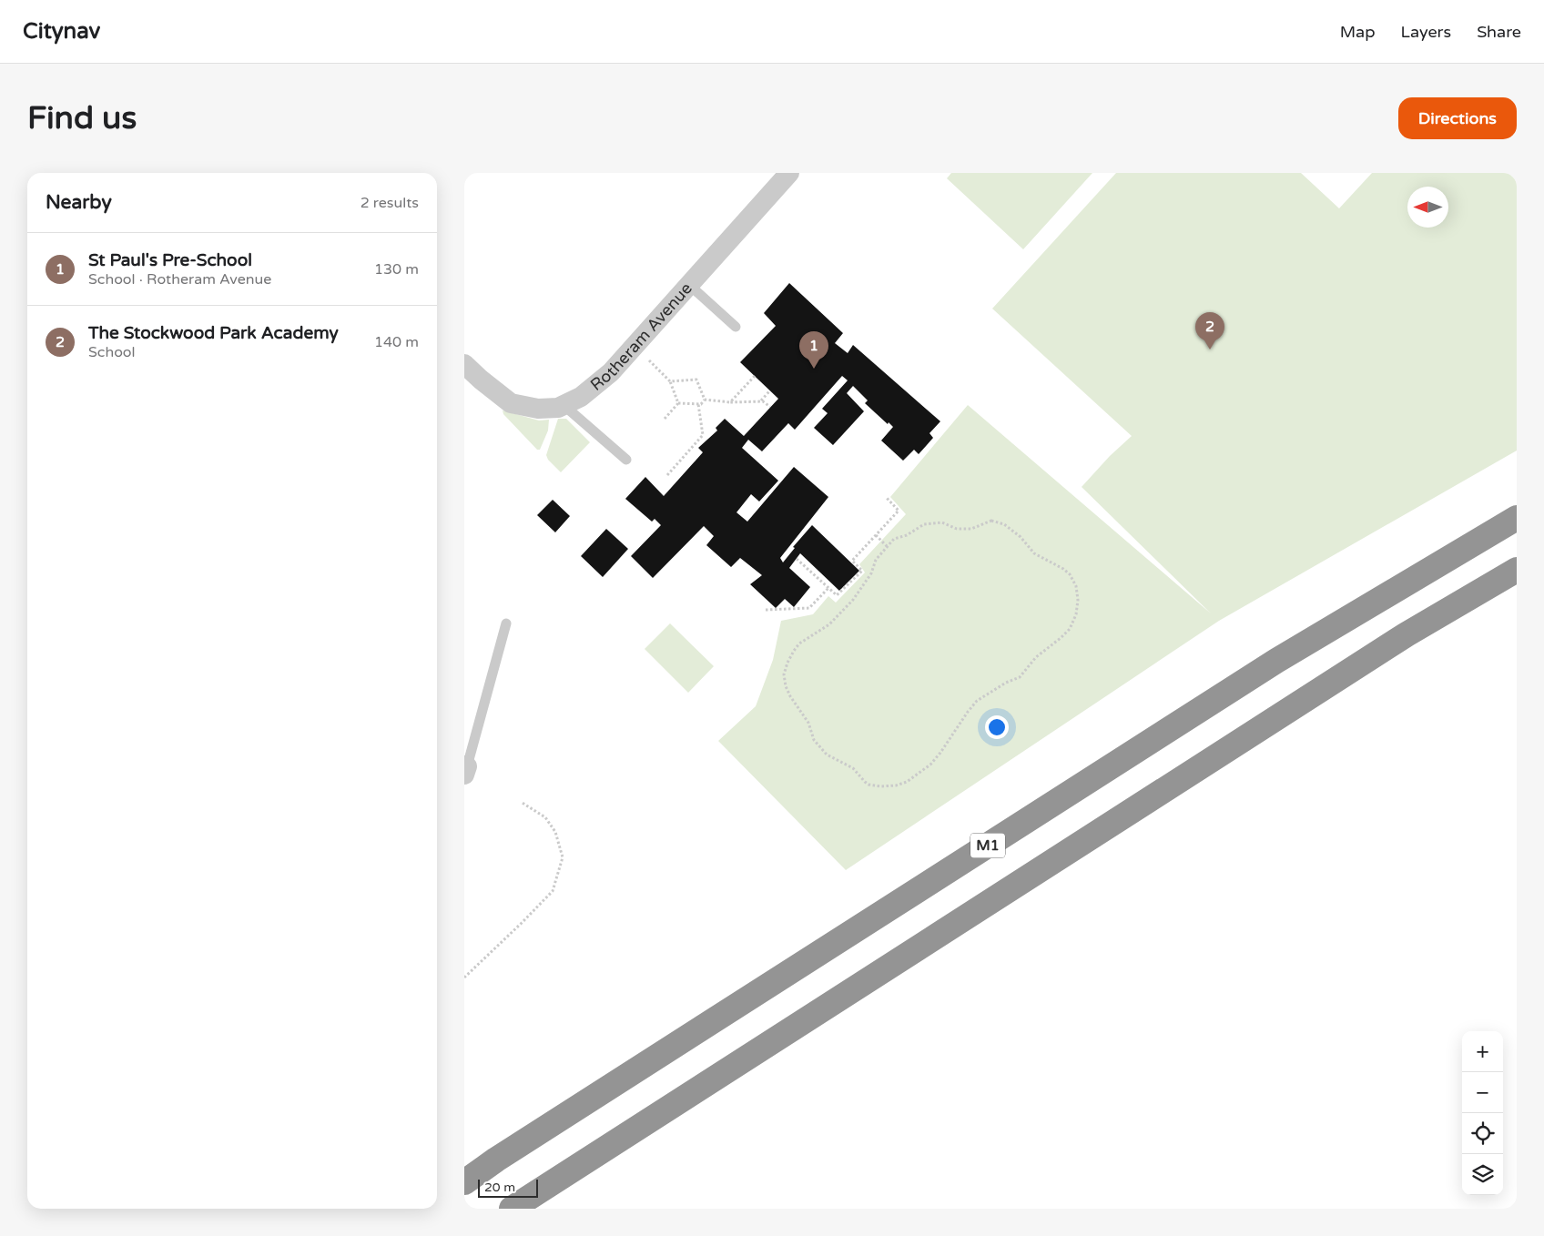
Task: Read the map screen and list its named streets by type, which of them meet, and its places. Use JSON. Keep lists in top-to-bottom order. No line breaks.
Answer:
{"streets":{"highway":["M1"],"street":["Rotheram Avenue"]},"scale_bar":"20 m","north":"left","page":{"header":"Citynav","nav":["Map","Layers","Share"],"buttons":"Directions","title":"Find us","heading":["Nearby","2 results"],"list":[{"mark":"1","name":"St Paul's Pre-School","note":"School · Rotheram Avenue","value":"130 m"},{"mark":"2","name":"The Stockwood Park Academy","note":"School","value":"140 m"}],"pins":["2","1"],"map_buttons":["+","−"],"scale":"20 m"}}
